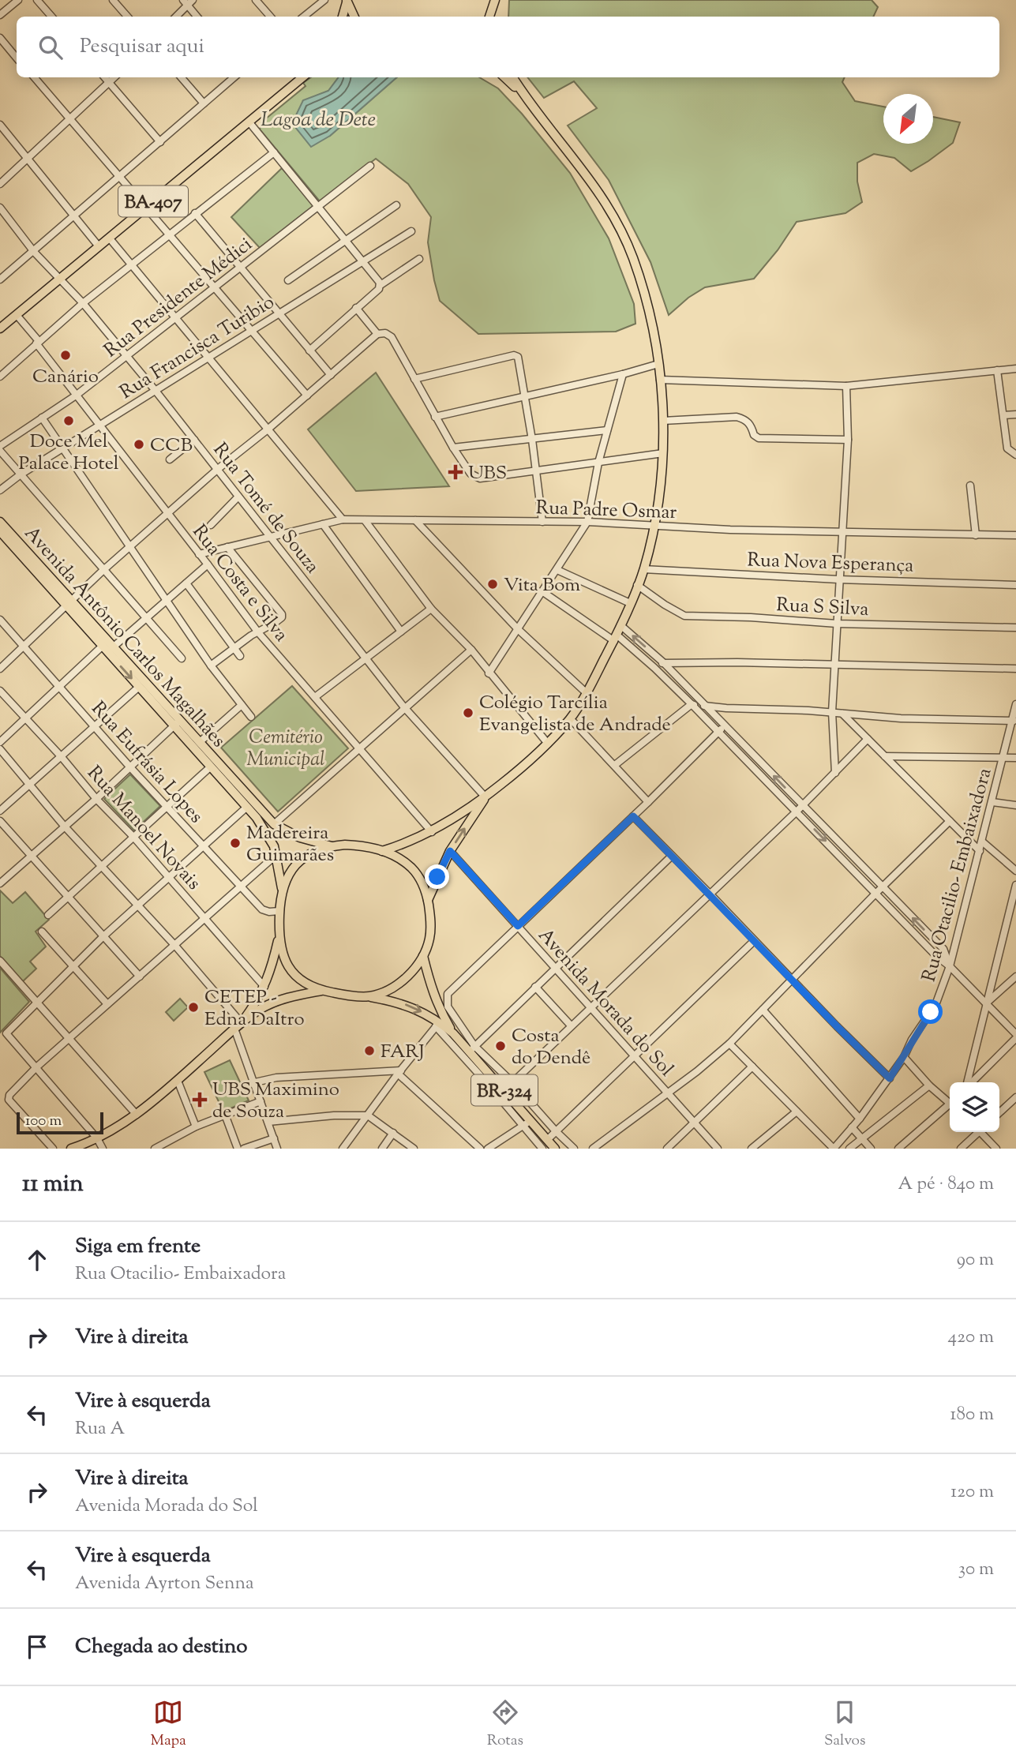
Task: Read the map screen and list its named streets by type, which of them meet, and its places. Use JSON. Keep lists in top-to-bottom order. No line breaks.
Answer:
{"streets":{"main road":["BA-407","Avenida Antônio Carlos Magalhães","BR-324"],"street":["Rua Presidente Médici","Rua Francisca Turibio","Rua Tomé de Souza","Rua Padre Osmar","Rua Nova Esperança","Rua Costa e Silva","Rua S Silva","Rua Eufrásia Lopes","Rua Manoel Novais","Rua Otacilio- Embaixadora","Avenida Morada do Sol"]},"crossings":[["BA-407","Rua Tomé de Souza"],["BA-407","Rua Costa e Silva"],["Rua Presidente Médici","Rua Tomé de Souza"],["Rua Presidente Médici","Rua Costa e Silva"],["Rua Francisca Turibio","Rua Tomé de Souza"],["Rua Francisca Turibio","Rua Costa e Silva"],["Rua Tomé de Souza","Rua Padre Osmar"],["Rua Padre Osmar","Rua Costa e Silva"],["Avenida Antônio Carlos Magalhães","Rua Eufrásia Lopes"]],"water":["Lagoa de Dete"],"parks":["Cemitério Municipal"],"places":{"other":["Canário","Doce Mel Palace Hotel","CCB","Vita Bom","Colégio Tarcília Evangelista de Andrade","Madereira Guimarães","CETEP - Edna DaItro","Costa do Dendê","FARJ"],"health":["UBS","UBS Maximino de Souza"]},"scale_bar":"100 m","north":"bottom left","page":{"search":"Pesquisar aqui","scale":"100 m","heading":["11 min","A pé · 840 m"],"list":[["Siga em frente","Rua Otacilio- Embaixadora","90 m"],["Vire à direita","420 m"],["Vire à esquerda","Rua A","180 m"],["Vire à direita","Avenida Morada do Sol","120 m"],["Vire à esquerda","Avenida Ayrton Senna","30 m"],"Chegada ao destino"],"nav":["Mapa","Rotas","Salvos"]}}
